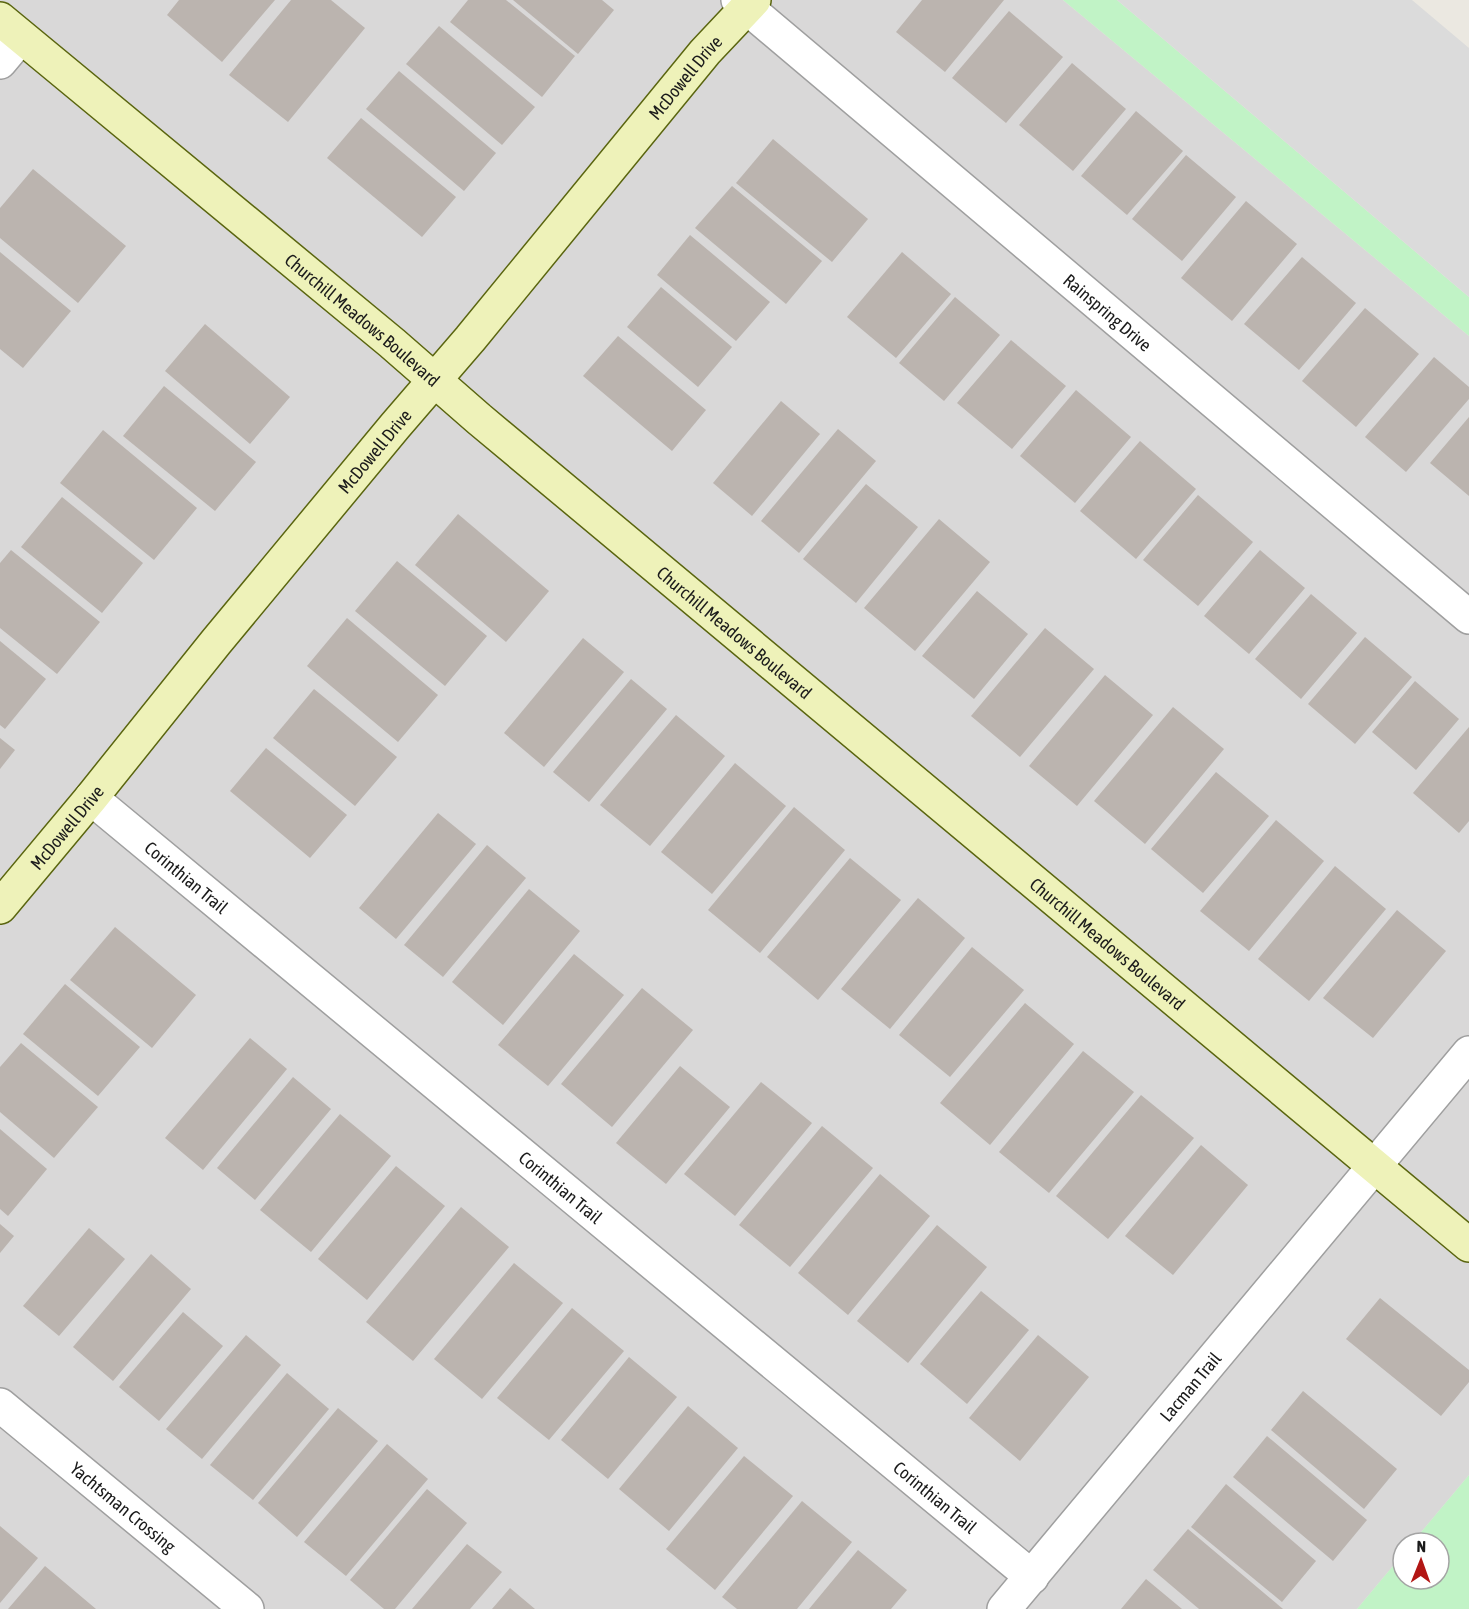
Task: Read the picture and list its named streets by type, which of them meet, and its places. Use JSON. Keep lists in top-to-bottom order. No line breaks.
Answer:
{"streets":{"street":["McDowell Drive","Rainspring Drive","Churchill Meadows Boulevard","Corinthian Trail","Lacman Trail","Yachtsman Crossing"]},"crossings":[["McDowell Drive","Rainspring Drive"],["McDowell Drive","Churchill Meadows Boulevard"],["McDowell Drive","Corinthian Trail"],["Churchill Meadows Boulevard","Lacman Trail"],["Corinthian Trail","Lacman Trail"]],"north":"top"}
